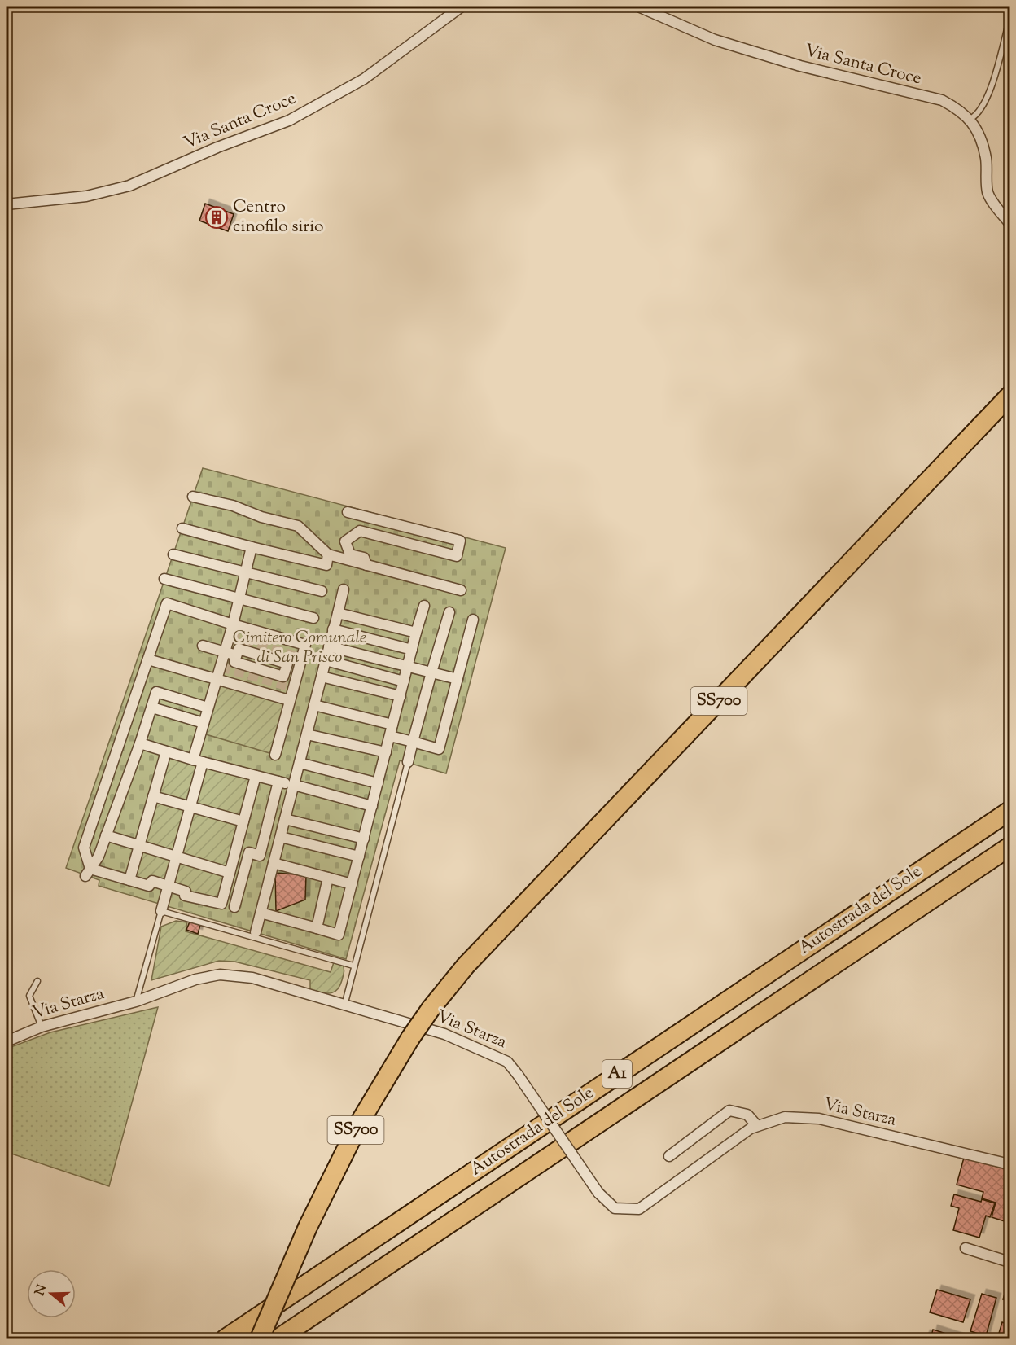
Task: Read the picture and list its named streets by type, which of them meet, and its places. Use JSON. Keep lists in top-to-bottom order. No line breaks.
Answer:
{"streets":{"highway":["SS700","Autostrada del Sole","A1"],"street":["Via Santa Croce","Via Starza"]},"parks":["Cimitero Comunale di San Prisco"],"places":{"building":["Centro cinofilo sirio"]},"north":"left"}
